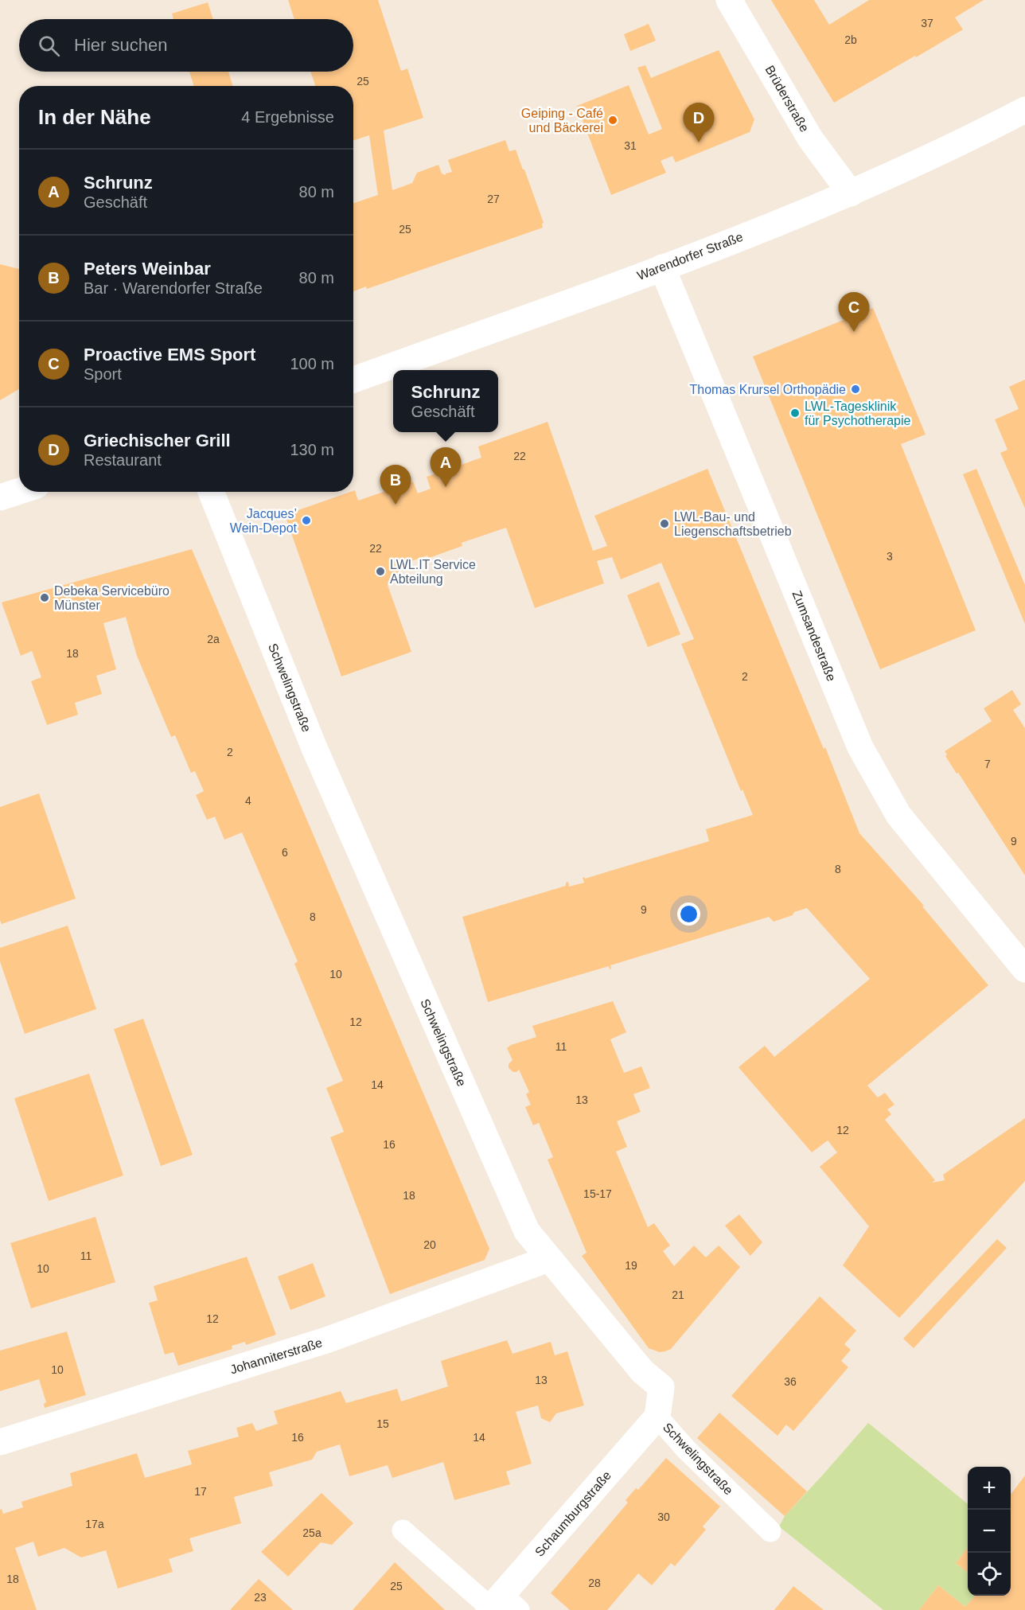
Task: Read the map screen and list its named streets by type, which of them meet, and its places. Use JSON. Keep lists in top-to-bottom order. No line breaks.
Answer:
{"streets":{"street":["Brüderstraße","Warendorfer Straße","Zumsandestraße","Schwelingstraße","Johanniterstraße","Schaumburgstraße"]},"crossings":[["Brüderstraße","Warendorfer Straße"],["Warendorfer Straße","Zumsandestraße"],["Schwelingstraße","Johanniterstraße"],["Schwelingstraße","Schaumburgstraße"]],"places":["Geiping - Café und Bäckerei","Thomas Krursel Orthopädie","LWL-Tagesklinik für Psychotherapie","Jacques’ Wein-Depot","LWL-Bau- und Liegenschaftsbetrieb","LWL.IT Service Abteilung","Debeka Servicebüro Münster"],"house_numbers":["37","2b","25","31","27","25","22","22","3","2a","18","2","2","7","4","9","6","8","9","8","10","12","11","14","13","12","16","15-17","18","20","11","19","10","21","12","10","13","36","15","16","14","17","30","17a","25a","18","28","25","23"],"page":{"search":"Hier suchen","heading":["In der Nähe","4 Ergebnisse"],"pins":["D","C","A","B"],"list":[{"mark":"A","name":"Schrunz","note":"Geschäft","value":"80 m"},{"mark":"B","name":"Peters Weinbar","note":"Bar · Warendorfer Straße","value":"80 m"},{"mark":"C","name":"Proactive EMS Sport","note":"Sport","value":"100 m"},{"mark":"D","name":"Griechischer Grill","note":"Restaurant","value":"130 m"}],"popup":["Schrunz","Geschäft"],"map_buttons":["+","−"]}}
